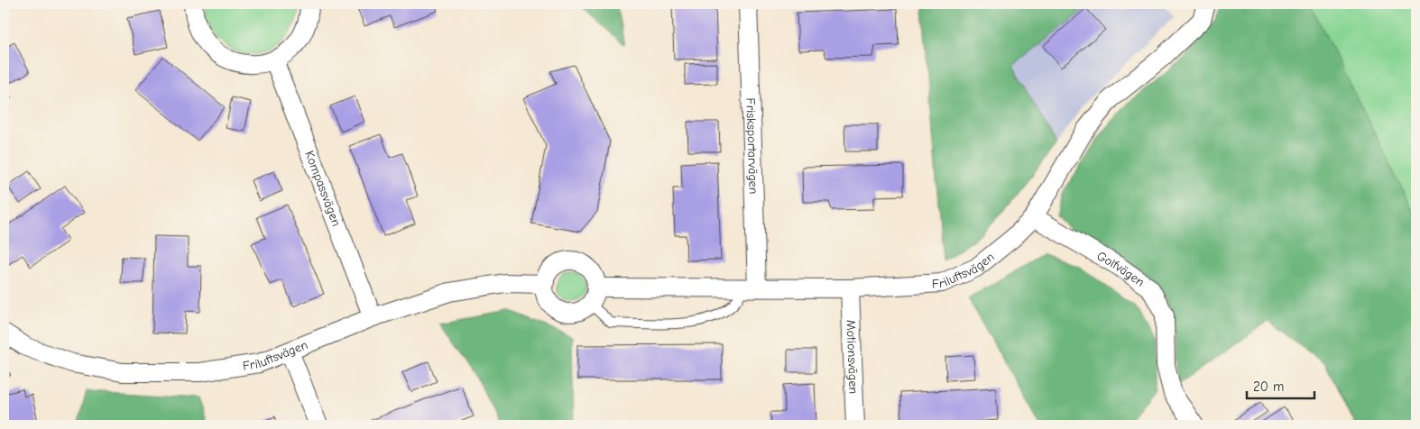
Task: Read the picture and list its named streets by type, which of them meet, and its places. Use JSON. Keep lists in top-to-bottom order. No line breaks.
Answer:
{"streets":{"street":["Frisksportarvägen","Kompassvägen","Friluftsvägen","Golfvägen","Motionsvägen"]},"crossings":[["Frisksportarvägen","Friluftsvägen"],["Kompassvägen","Friluftsvägen"],["Friluftsvägen","Golfvägen"],["Friluftsvägen","Motionsvägen"]],"scale_bar":"20 m"}
